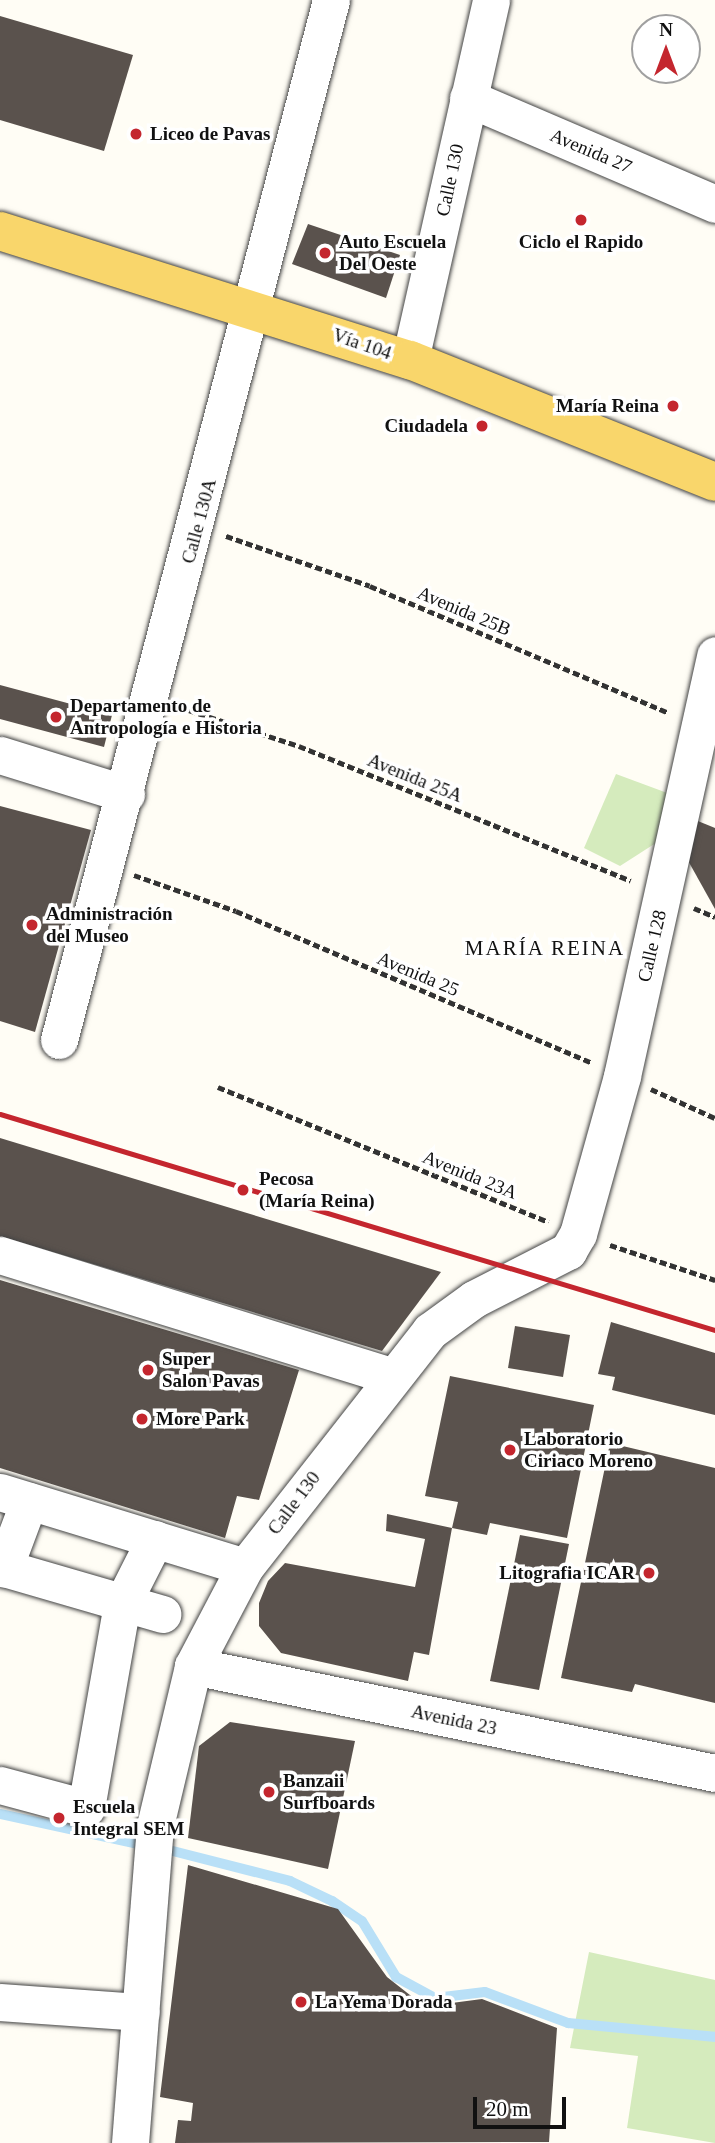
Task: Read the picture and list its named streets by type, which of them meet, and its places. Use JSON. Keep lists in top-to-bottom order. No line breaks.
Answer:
{"streets":{"main road":["Vía 104"],"street":["Avenida 27","Calle 130","Calle 130A","Calle 128","Avenida 23"],"path":["Avenida 25B","Avenida 25A","Avenida 25","Avenida 23A"]},"crossings":[["Avenida 27","Calle 130"],["Calle 130","Vía 104"],["Calle 130","Calle 128"],["Calle 130","Avenida 23A"],["Calle 130","Avenida 23"],["Vía 104","Calle 130A"],["Calle 130A","Avenida 25B"],["Calle 130A","Avenida 25A"],["Calle 130A","Avenida 25"],["Avenida 25B","Calle 128"],["Avenida 25A","Calle 128"],["Calle 128","Avenida 25"],["Calle 128","Avenida 23A"]],"districts":["MARÍA REINA"],"places":["Liceo de Pavas","Ciclo el Rapido","Auto Escuela Del Oeste","María Reina","Ciudadela","Departamento de Antropología e Historia","Administración del Museo","Pecosa (María Reina)","Super Salon Pavas","More Park","Laboratorio Ciriaco Moreno","Litografia ICAR","Banzaii Surfboards","Escuela Integral SEM","La Yema Dorada"],"scale_bar":"20 m","north":"top"}
